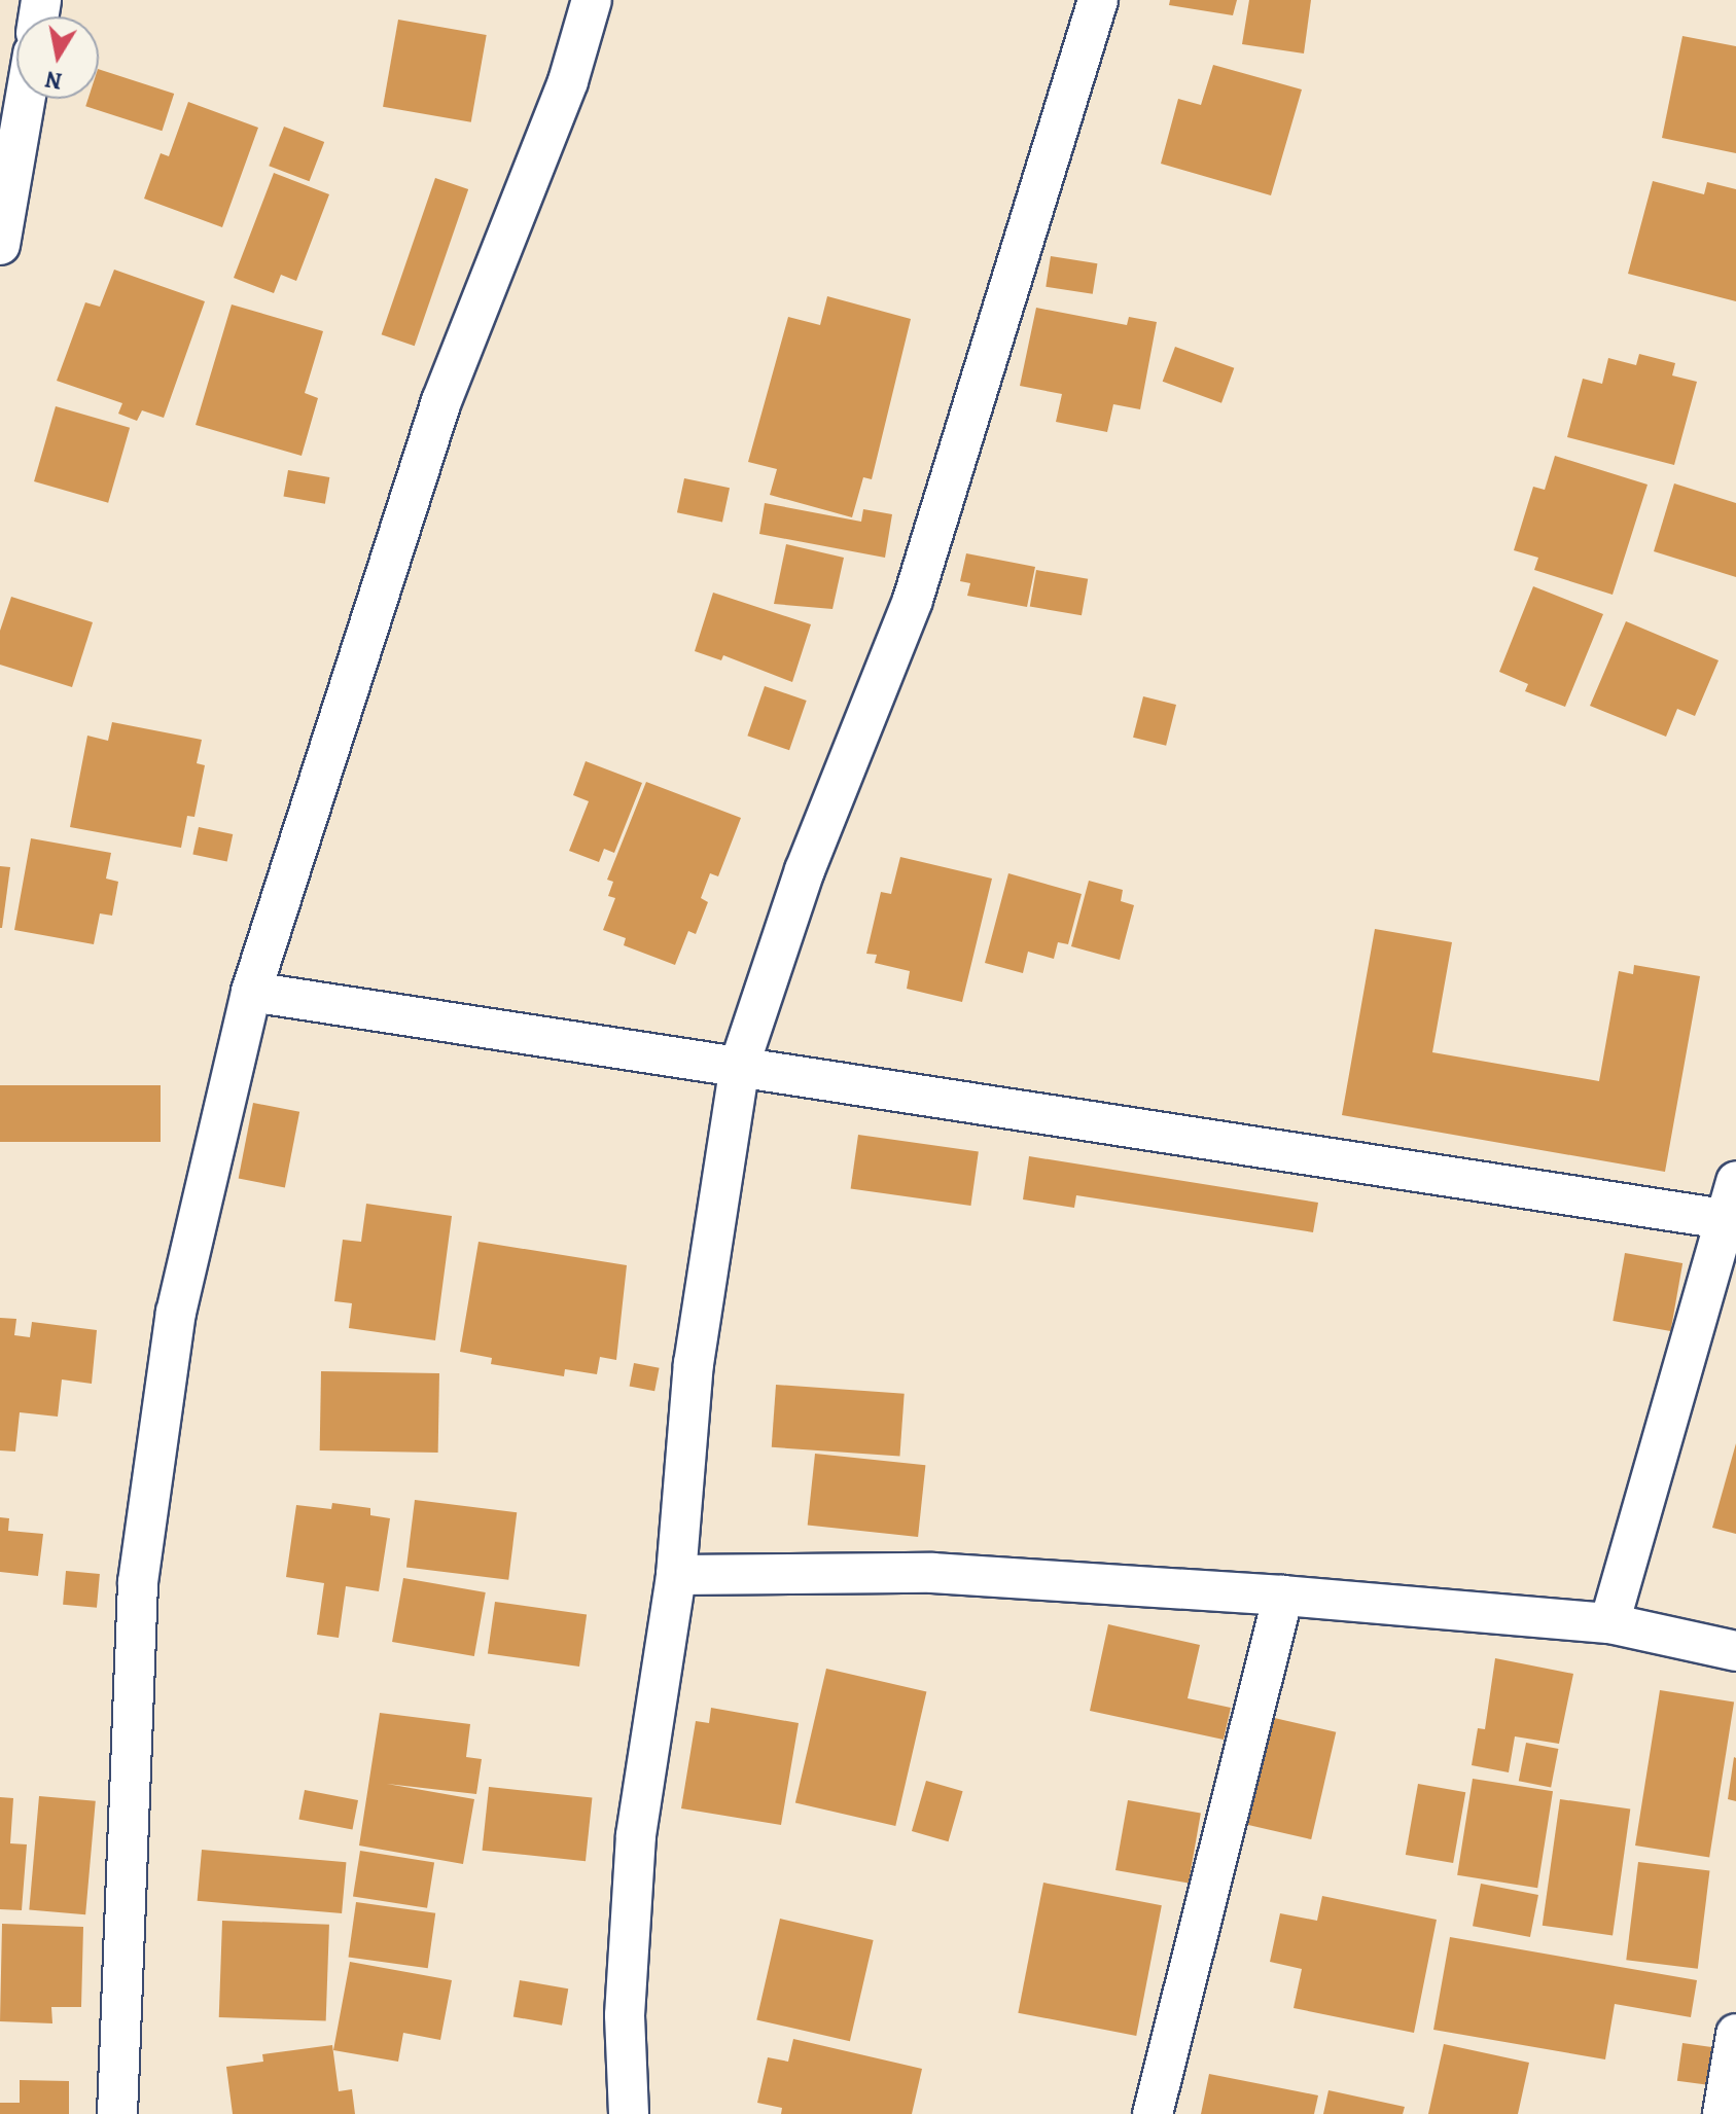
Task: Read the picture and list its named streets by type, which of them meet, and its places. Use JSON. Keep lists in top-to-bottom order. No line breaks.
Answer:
{"north":"bottom"}
